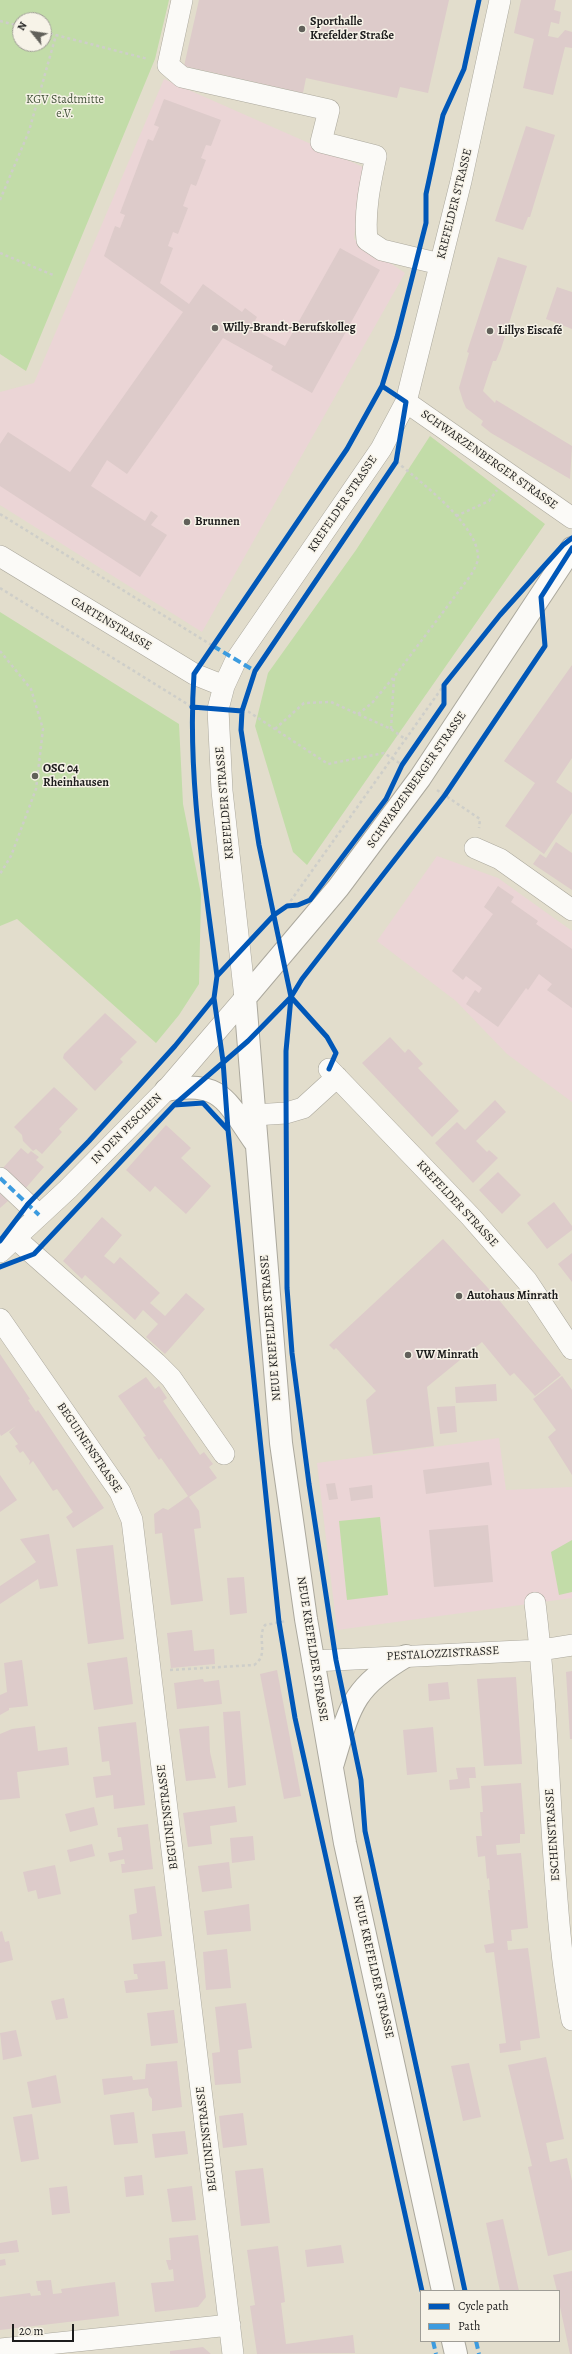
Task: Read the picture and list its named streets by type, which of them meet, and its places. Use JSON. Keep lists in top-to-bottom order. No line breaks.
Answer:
{"streets":{"main road":["SCHWARZENBERGER STRASSE","NEUE KREFELDER STRASSE"],"street":["KREFELDER STRASSE","GARTENSTRASSE","IN DEN PESCHEN","BEGUINENSTRASSE","PESTALOZZISTRASSE","ESCHENSTRASSE"]},"crossings":[["KREFELDER STRASSE","SCHWARZENBERGER STRASSE"],["KREFELDER STRASSE","GARTENSTRASSE"],["KREFELDER STRASSE","IN DEN PESCHEN"],["KREFELDER STRASSE","NEUE KREFELDER STRASSE"],["SCHWARZENBERGER STRASSE","IN DEN PESCHEN"],["SCHWARZENBERGER STRASSE","NEUE KREFELDER STRASSE"],["IN DEN PESCHEN","NEUE KREFELDER STRASSE"],["NEUE KREFELDER STRASSE","PESTALOZZISTRASSE"],["PESTALOZZISTRASSE","ESCHENSTRASSE"]],"parks":["KGV Stadtmitte e.V."],"places":["Sporthalle Krefelder Straße","Willy-Brandt-Berufskolleg","Lillys Eiscafé","Brunnen","OSC 04 Rheinhausen","Autohaus Minrath","VW Minrath"],"legend":["Cycle path","Path"],"scale_bar":"20 m","north":"top left"}
